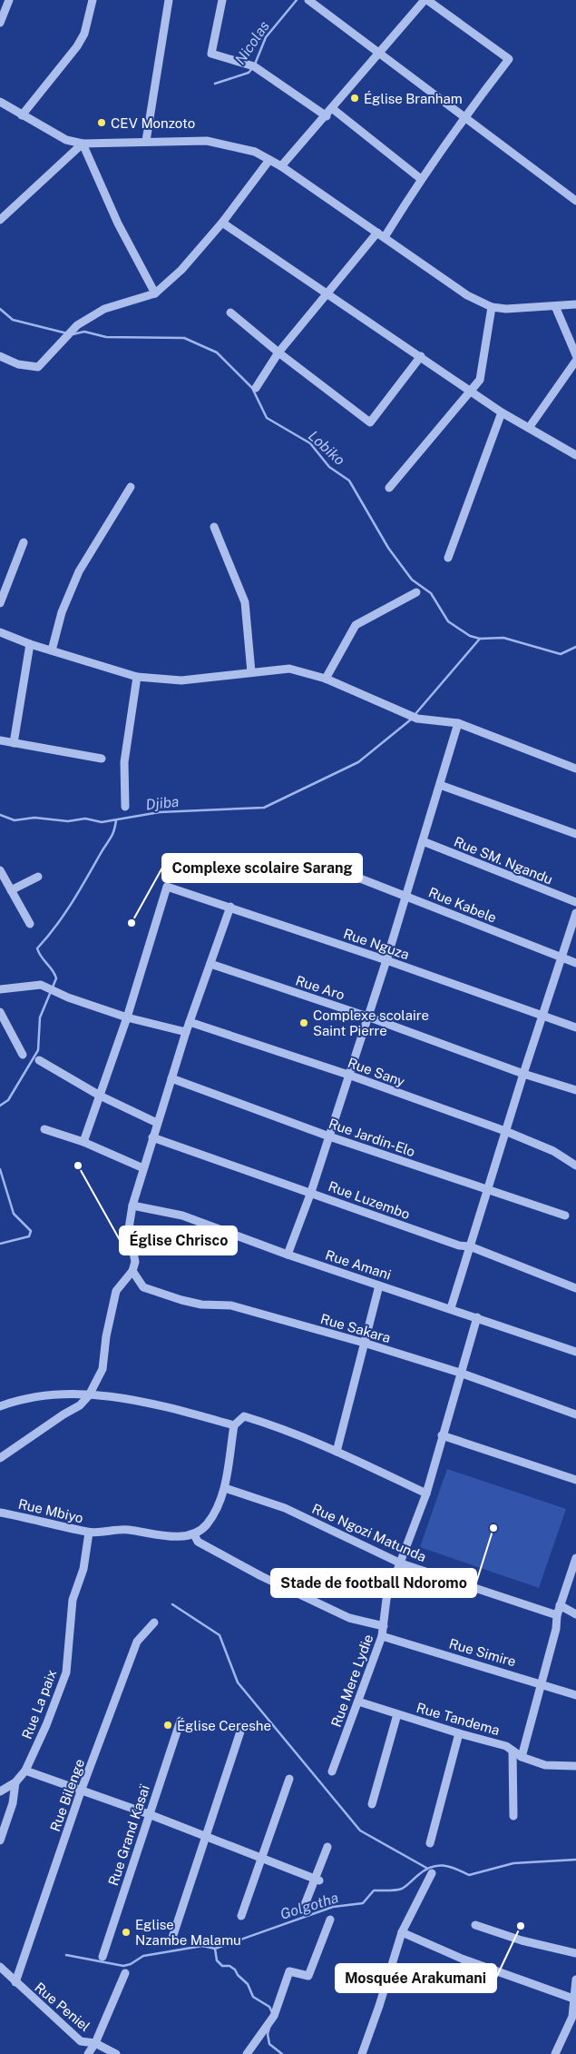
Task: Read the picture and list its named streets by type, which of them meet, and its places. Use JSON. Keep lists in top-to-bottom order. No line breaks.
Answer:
{"streets":{"street":["Rue SM. Ngandu","Rue Kabele","Rue Nguza","Rue Aro","Rue Sany","Rue Jardin-Elo","Rue Luzembo","Rue Amani","Rue Sakara","Rue Mbiyo","Rue Ngozi Matunda","Rue Simire","Rue Mere Lydie","Rue La paix","Rue Tandema","Rue Bilenge","Rue Grand Kasaï","Rue Peniel"]},"crossings":[["Rue Amani","Rue Mere Lydie"],["Rue Sakara","Rue Mere Lydie"],["Rue Mbiyo","Rue La paix"],["Rue Ngozi Matunda","Rue Mere Lydie"],["Rue Simire","Rue Mere Lydie"],["Rue Mere Lydie","Rue Tandema"],["Rue Bilenge","Rue Peniel"]],"water":["Nicolas","Lobiko","Djiba","Golgotha"],"places":["Église Branham","CEV Monzoto","Complexe scolaire Sarang","Complexe scolaire Saint Pierre","Église Chrisco","Stade de football Ndoromo","Église Cereshe","Mosquée Arakumani","Eglise Nzambe Malamu"]}
